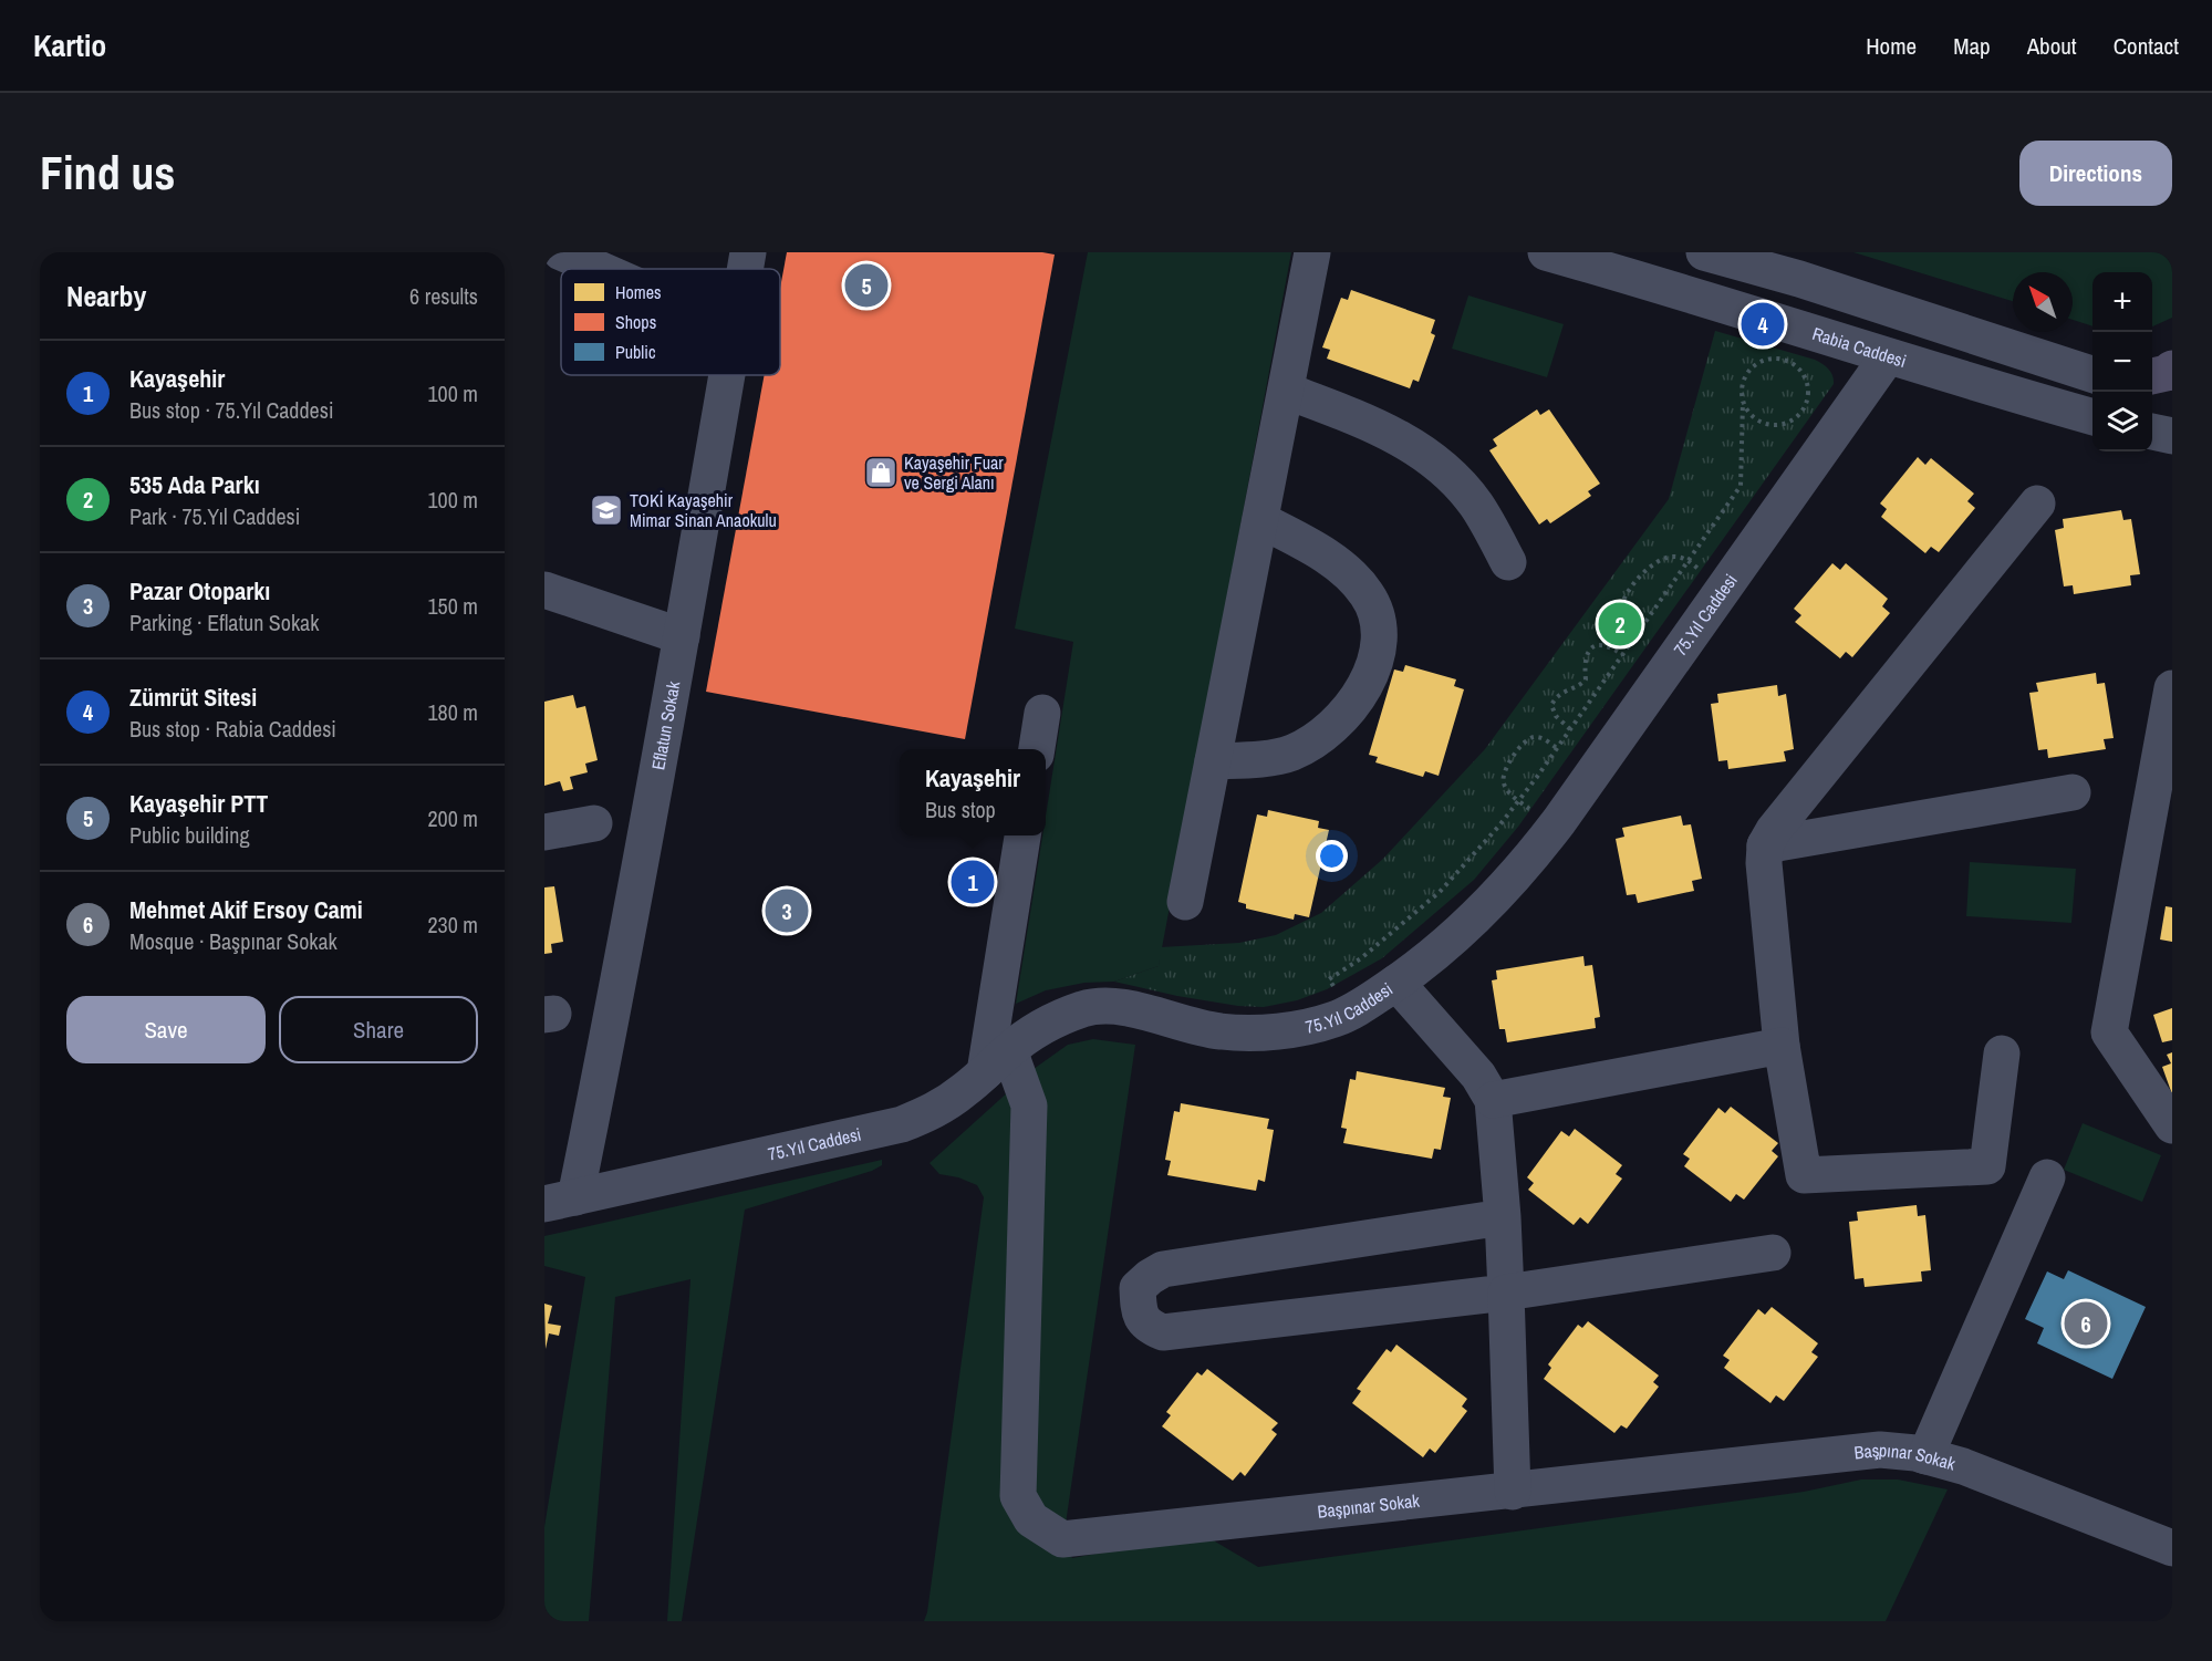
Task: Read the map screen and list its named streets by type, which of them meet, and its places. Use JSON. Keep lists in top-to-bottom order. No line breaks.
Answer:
{"streets":{"street":["Rabia Caddesi","75.Yıl Caddesi","Eflatun Sokak","Başpınar Sokak"]},"crossings":[["Rabia Caddesi","75.Yıl Caddesi"],["75.Yıl Caddesi","Eflatun Sokak"],["75.Yıl Caddesi","Başpınar Sokak"]],"places":{"shop":["Kayaşehir Fuar ve Sergi Alanı"],"school or university":["TOKİ Kayaşehir Mimar Sinan Anaokulu"]},"legend":["Homes","Shops","Public"],"north":"top left","page":{"header":"Kartio","nav":["Home","Map","About","Contact"],"buttons":["Directions",["Save","Share"]],"title":"Find us","heading":["Nearby","6 results"],"pins":["5","4","2","1","3","6"],"map_buttons":["+","−"],"list":[{"mark":"1","name":"Kayaşehir","note":"Bus stop · 75.Yıl Caddesi","value":"100 m"},{"mark":"2","name":"535 Ada Parkı","note":"Park · 75.Yıl Caddesi","value":"100 m"},{"mark":"3","name":"Pazar Otoparkı","note":"Parking · Eflatun Sokak","value":"150 m"},{"mark":"4","name":"Zümrüt Sitesi","note":"Bus stop · Rabia Caddesi","value":"180 m"},{"mark":"5","name":"Kayaşehir PTT","note":"Public building","value":"200 m"},{"mark":"6","name":"Mehmet Akif Ersoy Cami","note":"Mosque · Başpınar Sokak","value":"230 m"}],"popup":["Kayaşehir","Bus stop"]}}
